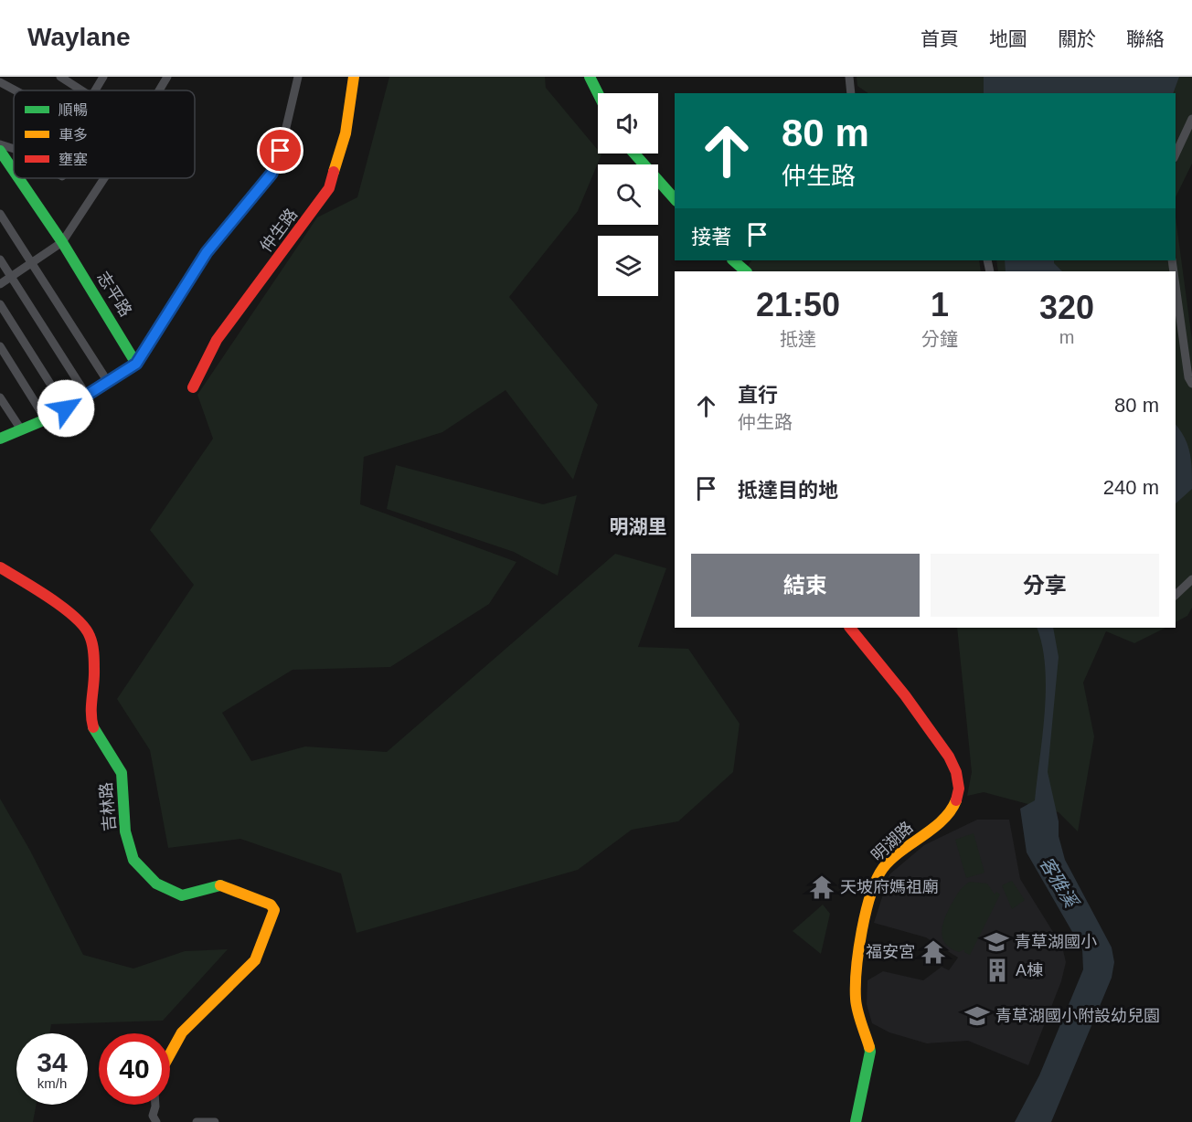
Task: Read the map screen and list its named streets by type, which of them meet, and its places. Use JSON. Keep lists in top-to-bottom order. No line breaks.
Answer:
{"streets":{"street":["仲生路","志平路","吉林路","明湖路"]},"districts":["明湖里"],"water":["客雅溪"],"places":{"temple":["天坡府媽祖廟","福安宮"],"school or university":["青草湖國小","青草湖國小附設幼兒園"],"building":["A棟"]},"legend":["順暢","車多","壅塞"],"page":{"header":"Waylane","nav":["首頁","地圖","關於","聯絡"],"turn":["80 m","仲生路"],"then":"接著","eta":["21:50","抵達","1","分鐘","320","m"],"list":[{"name":"直行","note":"仲生路","value":"80 m"},{"name":"抵達目的地","value":"240 m"}],"buttons":["結束","分享"],"speed":"34 km/h","limit":"40"}}
